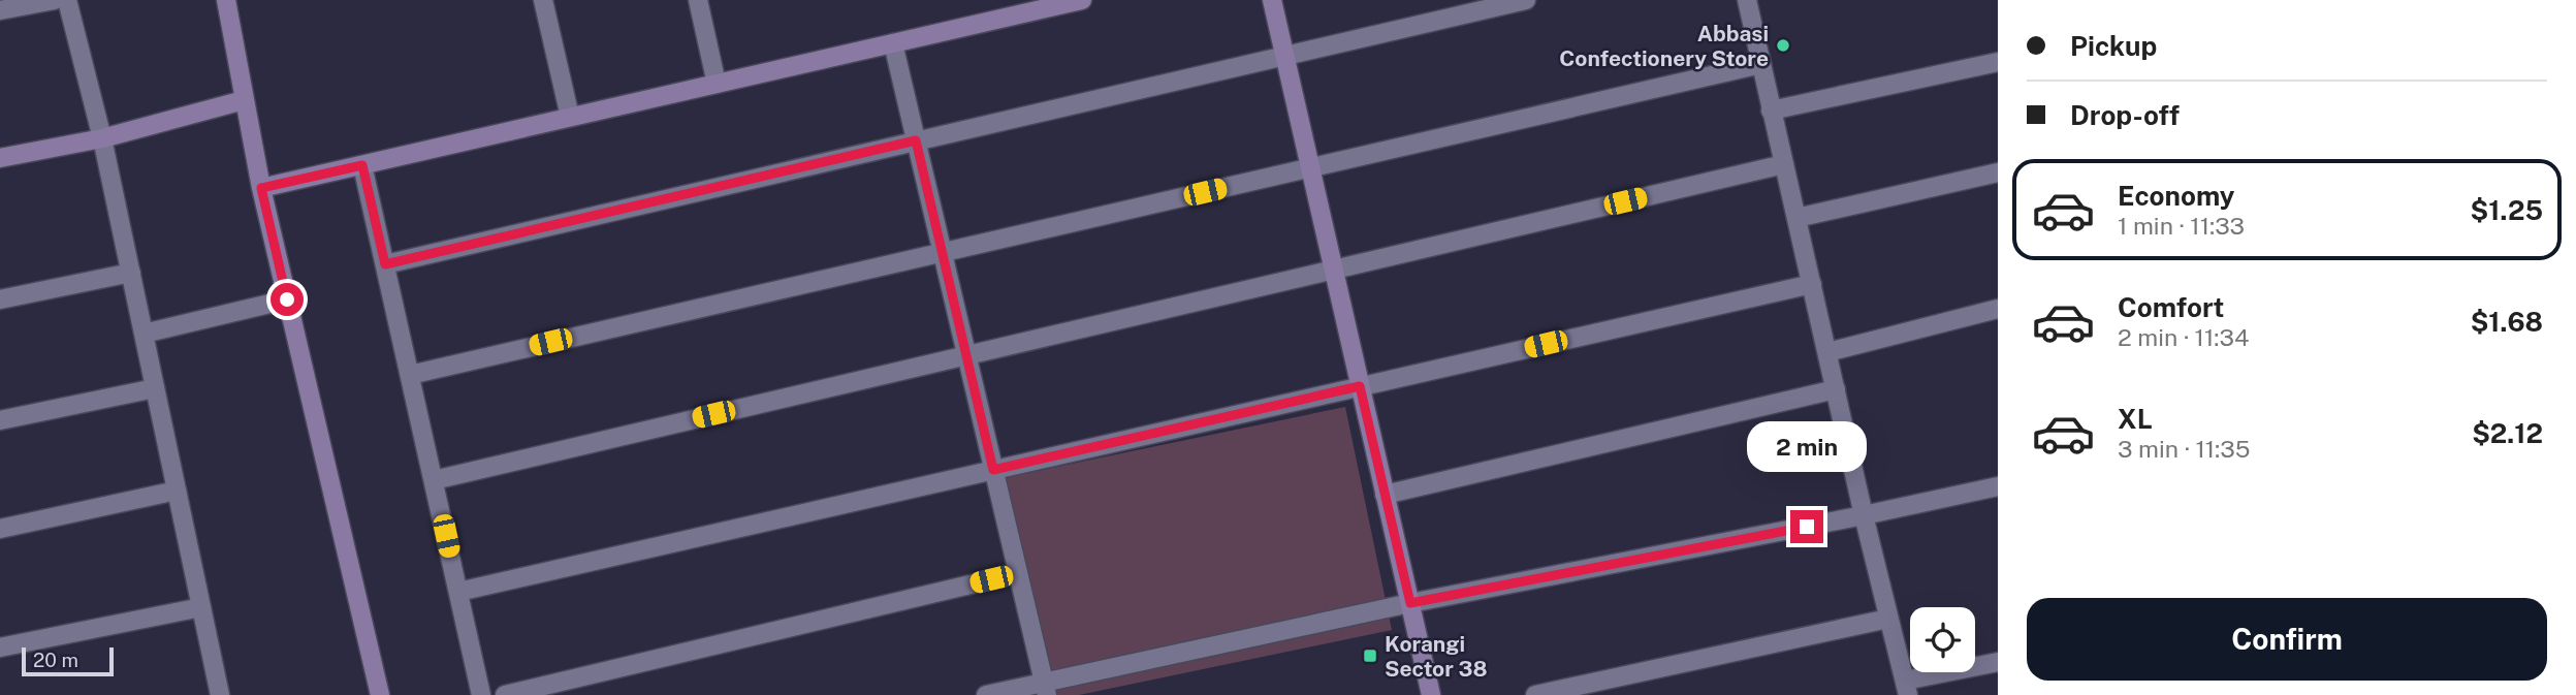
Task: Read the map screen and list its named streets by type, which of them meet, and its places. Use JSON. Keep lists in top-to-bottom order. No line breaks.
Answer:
{"places":{"other":["Abbasi Confectionery Store"],"transit":["Korangi Sector 38"]},"scale_bar":"20 m","page":{"banner":["Pickup","Drop-off"],"list":[{"name":"Economy","note":"1 min · 11:33","value":"$1.25"},{"name":"Comfort","note":"2 min · 11:34","value":"$1.68"},{"name":"XL","note":"3 min · 11:35","value":"$2.12"}],"bubble":"2 min","buttons":"Confirm","scale":"20 m"}}
